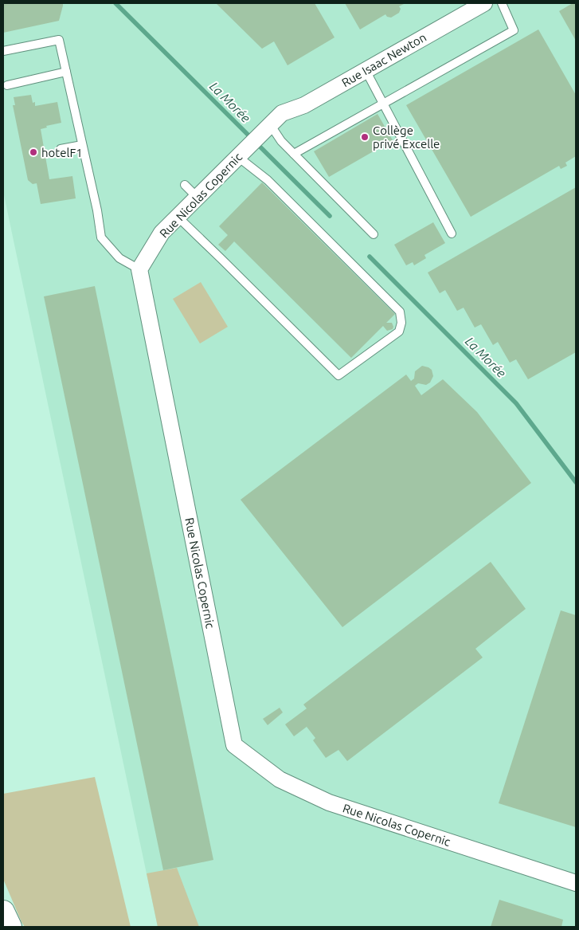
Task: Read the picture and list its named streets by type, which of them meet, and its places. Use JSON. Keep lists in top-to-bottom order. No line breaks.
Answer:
{"streets":{"street":["Rue Isaac Newton","Rue Nicolas Copernic"]},"crossings":[["Rue Isaac Newton","Rue Nicolas Copernic"]],"water":["La Morée"],"places":["Collège privé Excelle","hotelF1"]}
